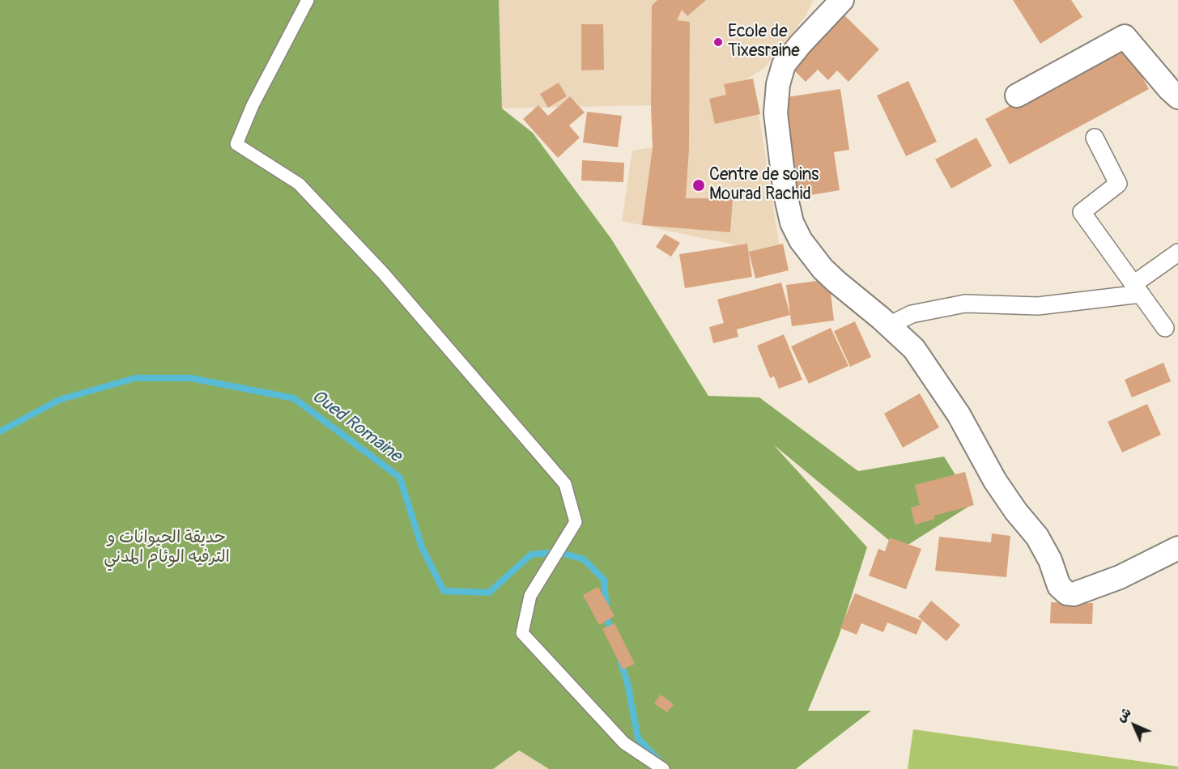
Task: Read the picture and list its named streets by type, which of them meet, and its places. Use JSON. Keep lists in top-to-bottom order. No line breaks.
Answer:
{"water":["Oued Romaine"],"parks":["حديقة الحيوانات و الترفيه الوئام المدني"],"places":["Ecole de Tixesraine","Centre de soins Mourad Rachid"],"north":"top left"}
